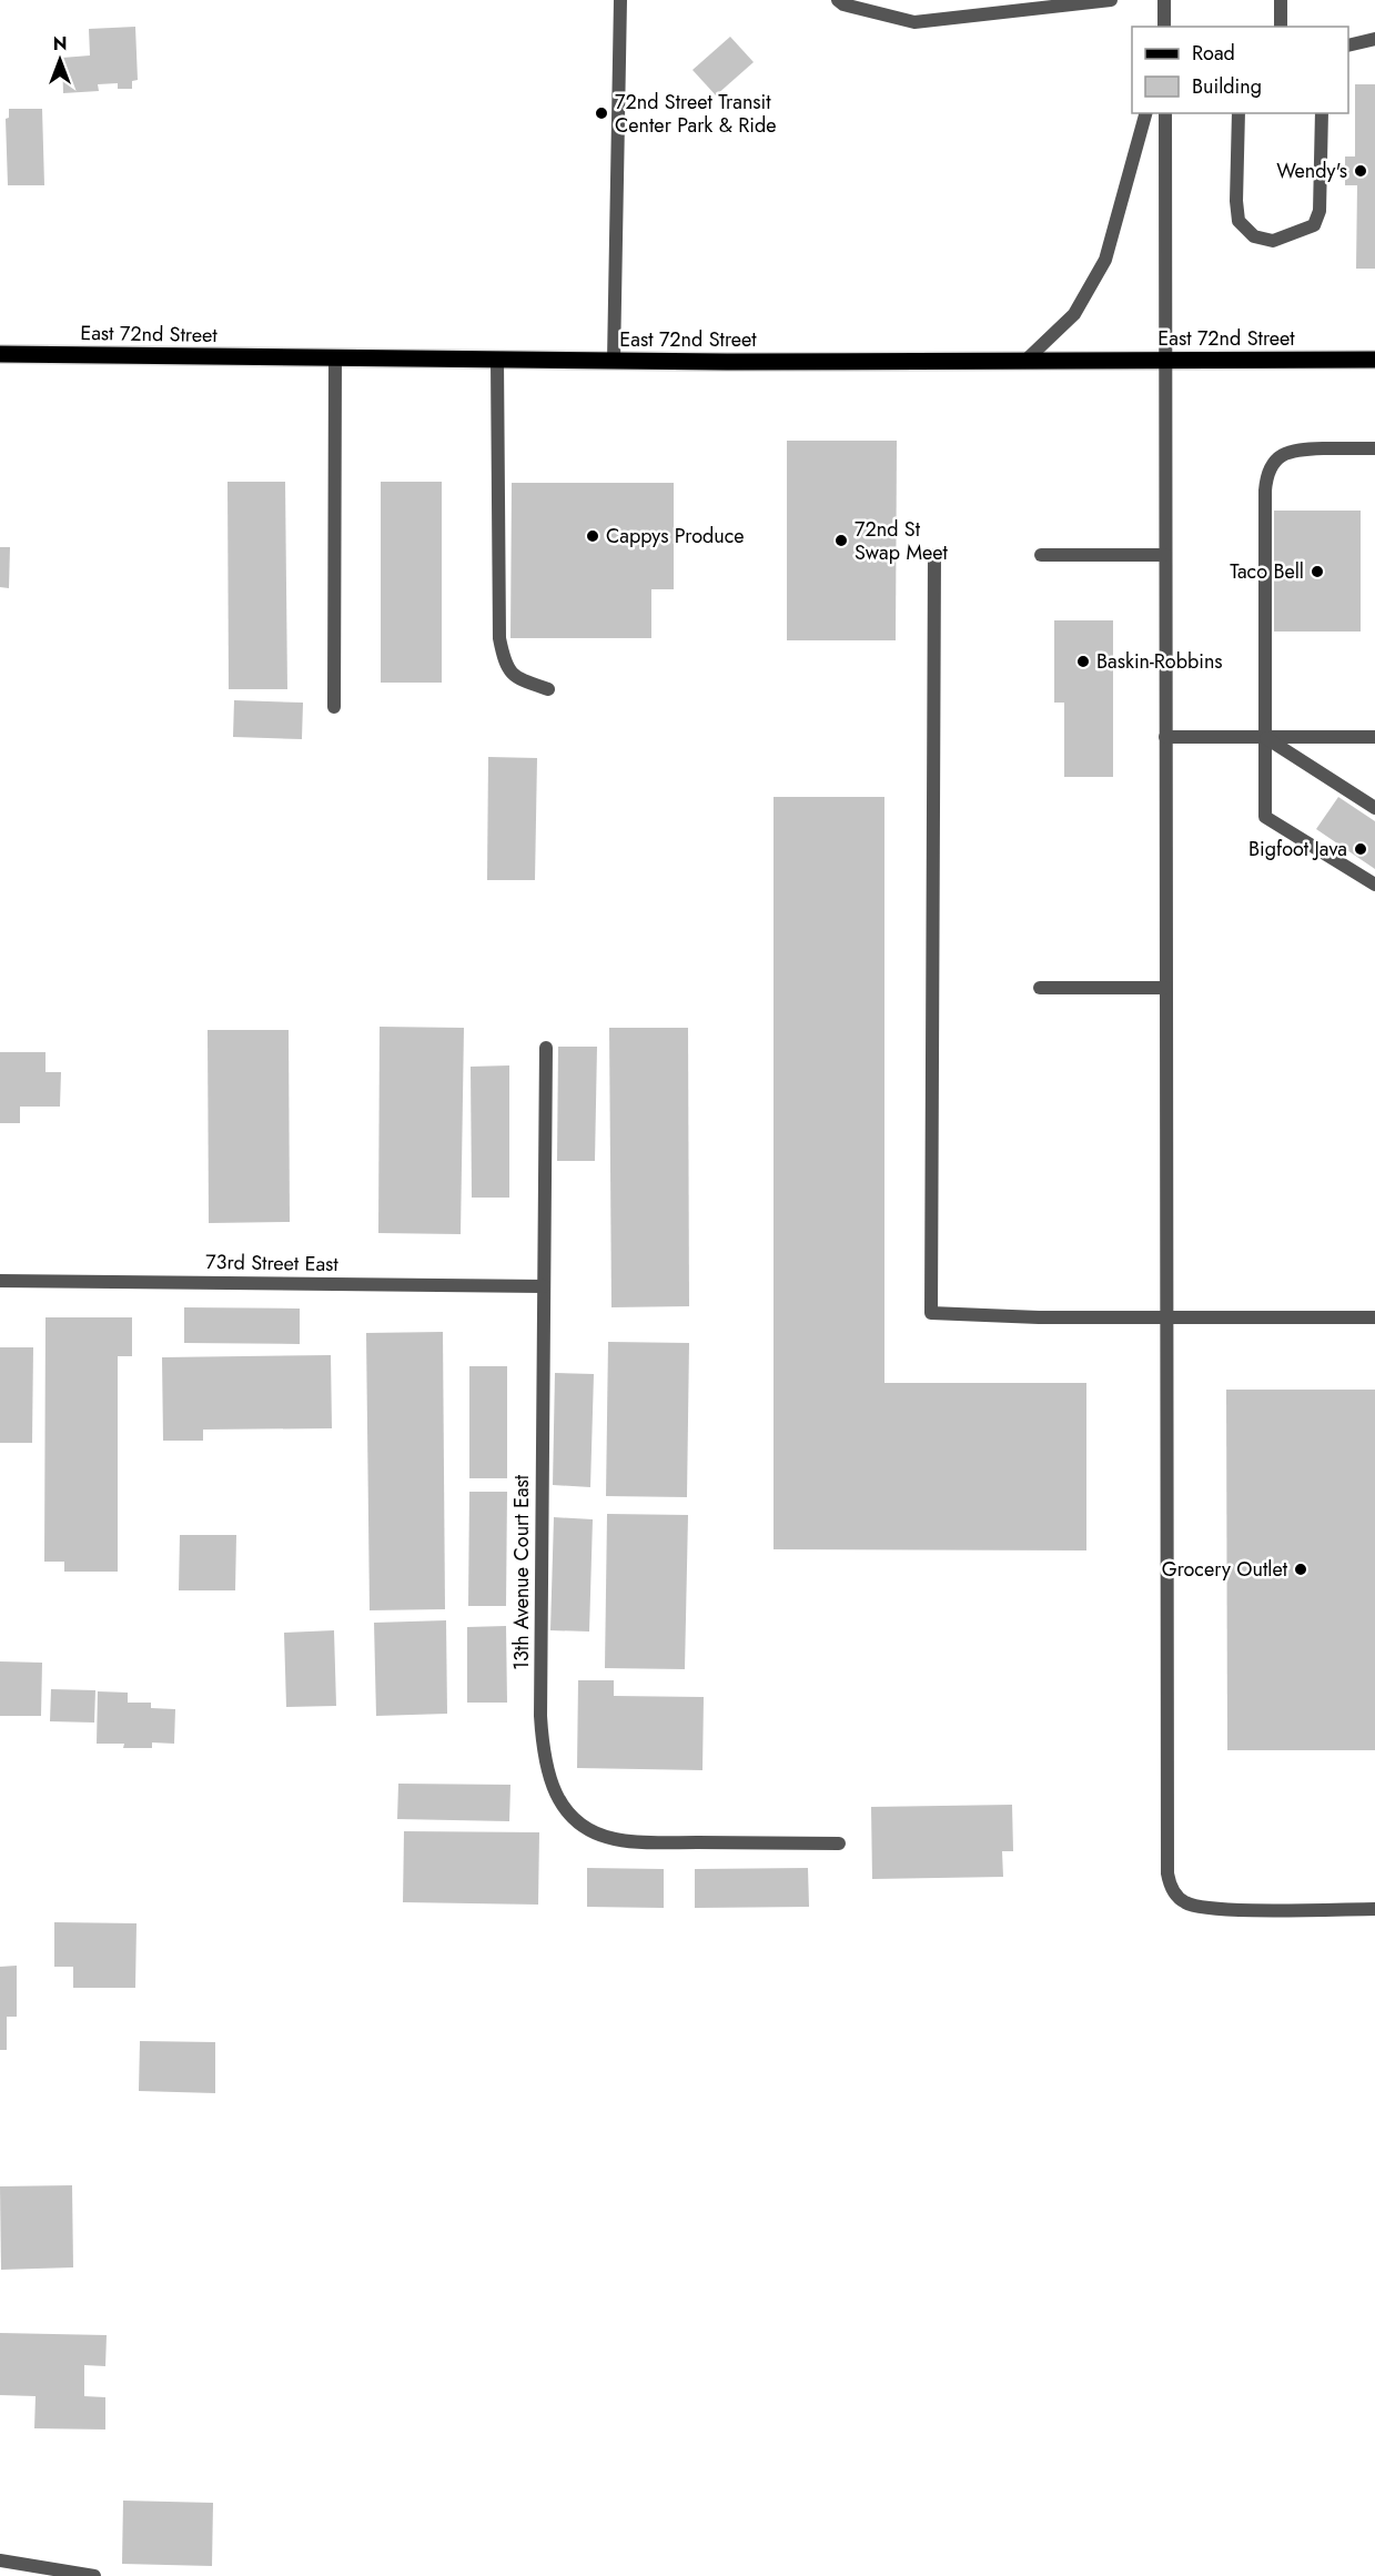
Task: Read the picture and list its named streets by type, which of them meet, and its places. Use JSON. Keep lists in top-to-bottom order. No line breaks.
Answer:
{"streets":{"main road":["East 72nd Street"],"street":["73rd Street East","13th Avenue Court East"]},"crossings":[["73rd Street East","13th Avenue Court East"]],"places":["72nd Street Transit Center Park & Ride","Wendy's","Cappys Produce","72nd St Swap Meet","Taco Bell","Baskin-Robbins","Bigfoot Java","Grocery Outlet"],"legend":["Road","Building"],"north":"top"}
